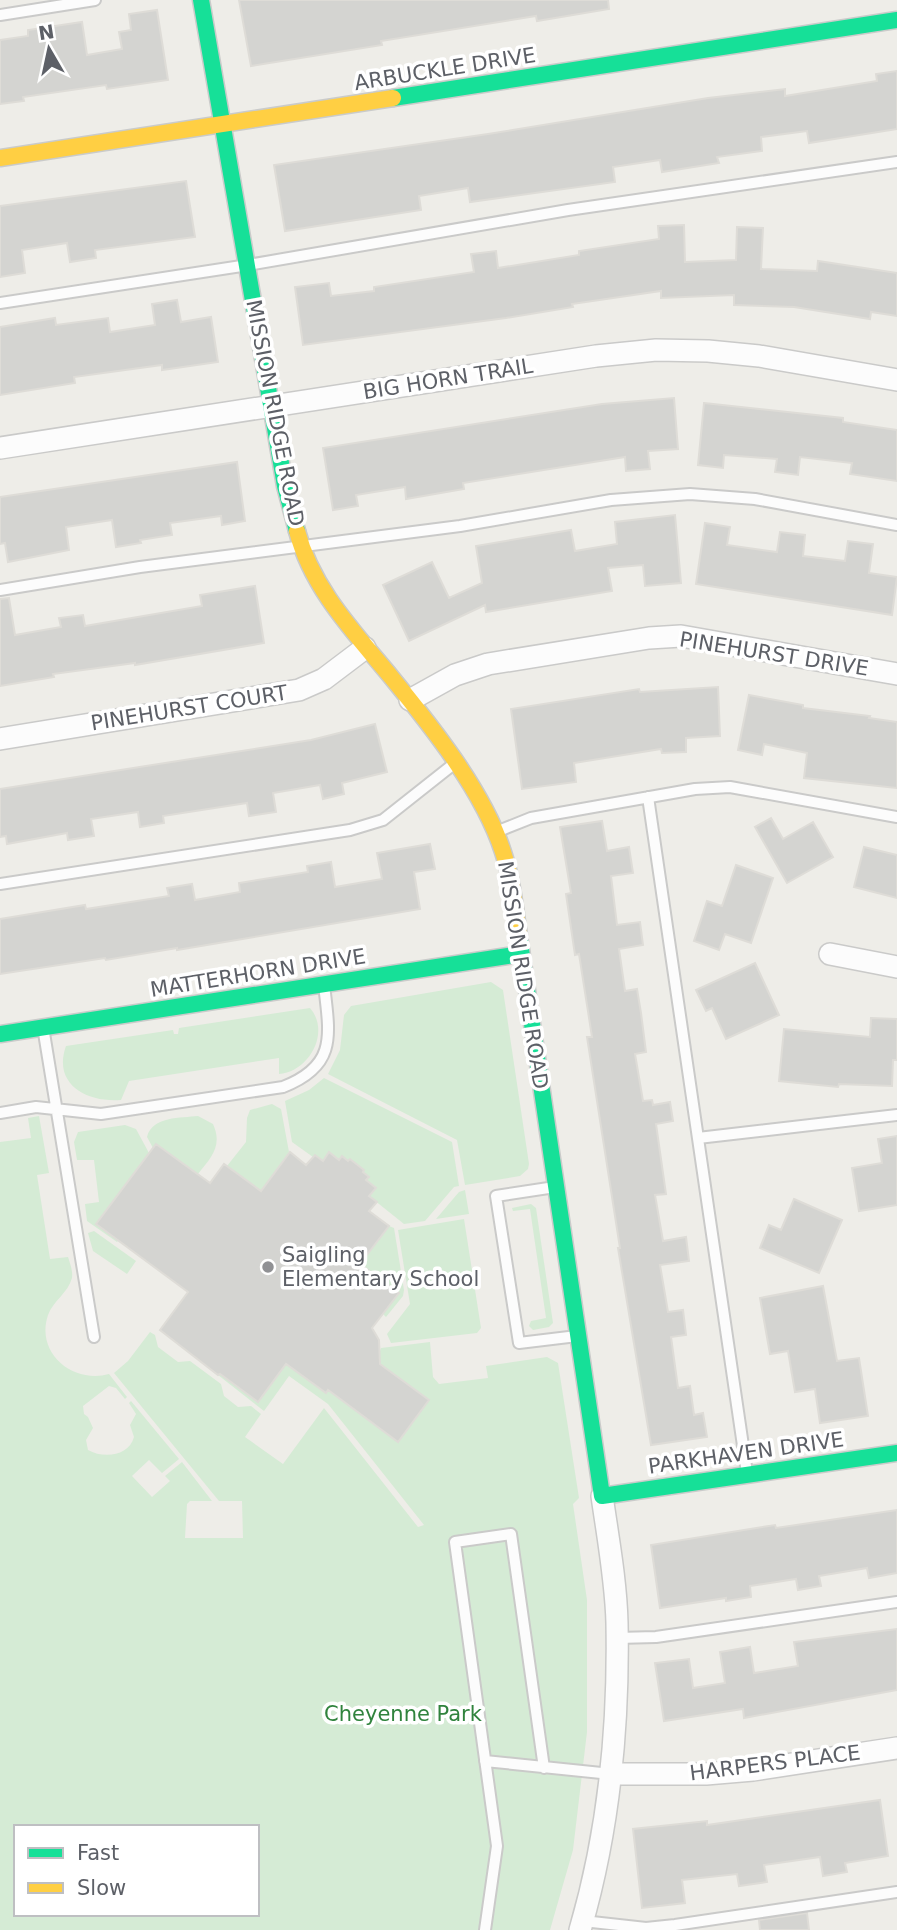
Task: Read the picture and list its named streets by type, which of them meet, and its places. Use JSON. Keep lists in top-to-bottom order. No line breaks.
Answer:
{"streets":{"street":["ARBUCKLE DRIVE","BIG HORN TRAIL","MISSION RIDGE ROAD","PINEHURST DRIVE","PINEHURST COURT","MATTERHORN DRIVE","PARKHAVEN DRIVE","HARPERS PLACE"]},"crossings":[["ARBUCKLE DRIVE","MISSION RIDGE ROAD"],["BIG HORN TRAIL","MISSION RIDGE ROAD"],["MISSION RIDGE ROAD","PINEHURST DRIVE"],["MISSION RIDGE ROAD","PINEHURST COURT"],["MISSION RIDGE ROAD","MATTERHORN DRIVE"],["MISSION RIDGE ROAD","PARKHAVEN DRIVE"],["MISSION RIDGE ROAD","HARPERS PLACE"]],"parks":["Cheyenne Park"],"places":["Saigling Elementary School"],"legend":["Fast","Slow"],"north":"top"}
